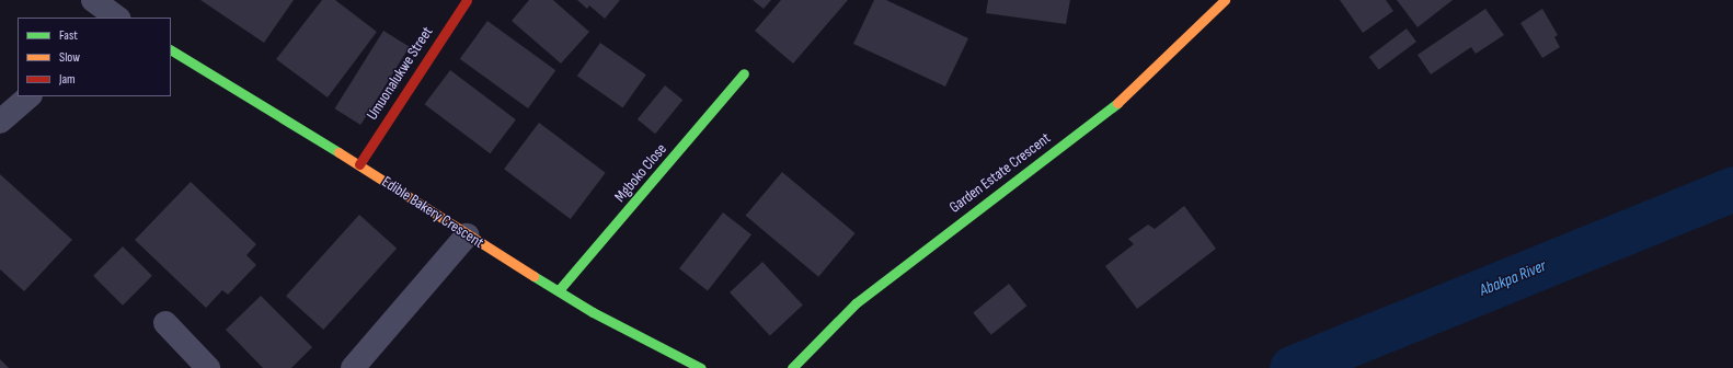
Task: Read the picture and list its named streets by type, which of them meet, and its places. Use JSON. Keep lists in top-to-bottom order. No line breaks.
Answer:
{"streets":{"street":["Umuonalukwe Street","Mgboko Close","Garden Estate Crescent","Edible Bakery Crescent"]},"crossings":[["Umuonalukwe Street","Edible Bakery Crescent"],["Mgboko Close","Edible Bakery Crescent"]],"water":["Abakpa River"],"legend":["Fast","Slow","Jam"]}
